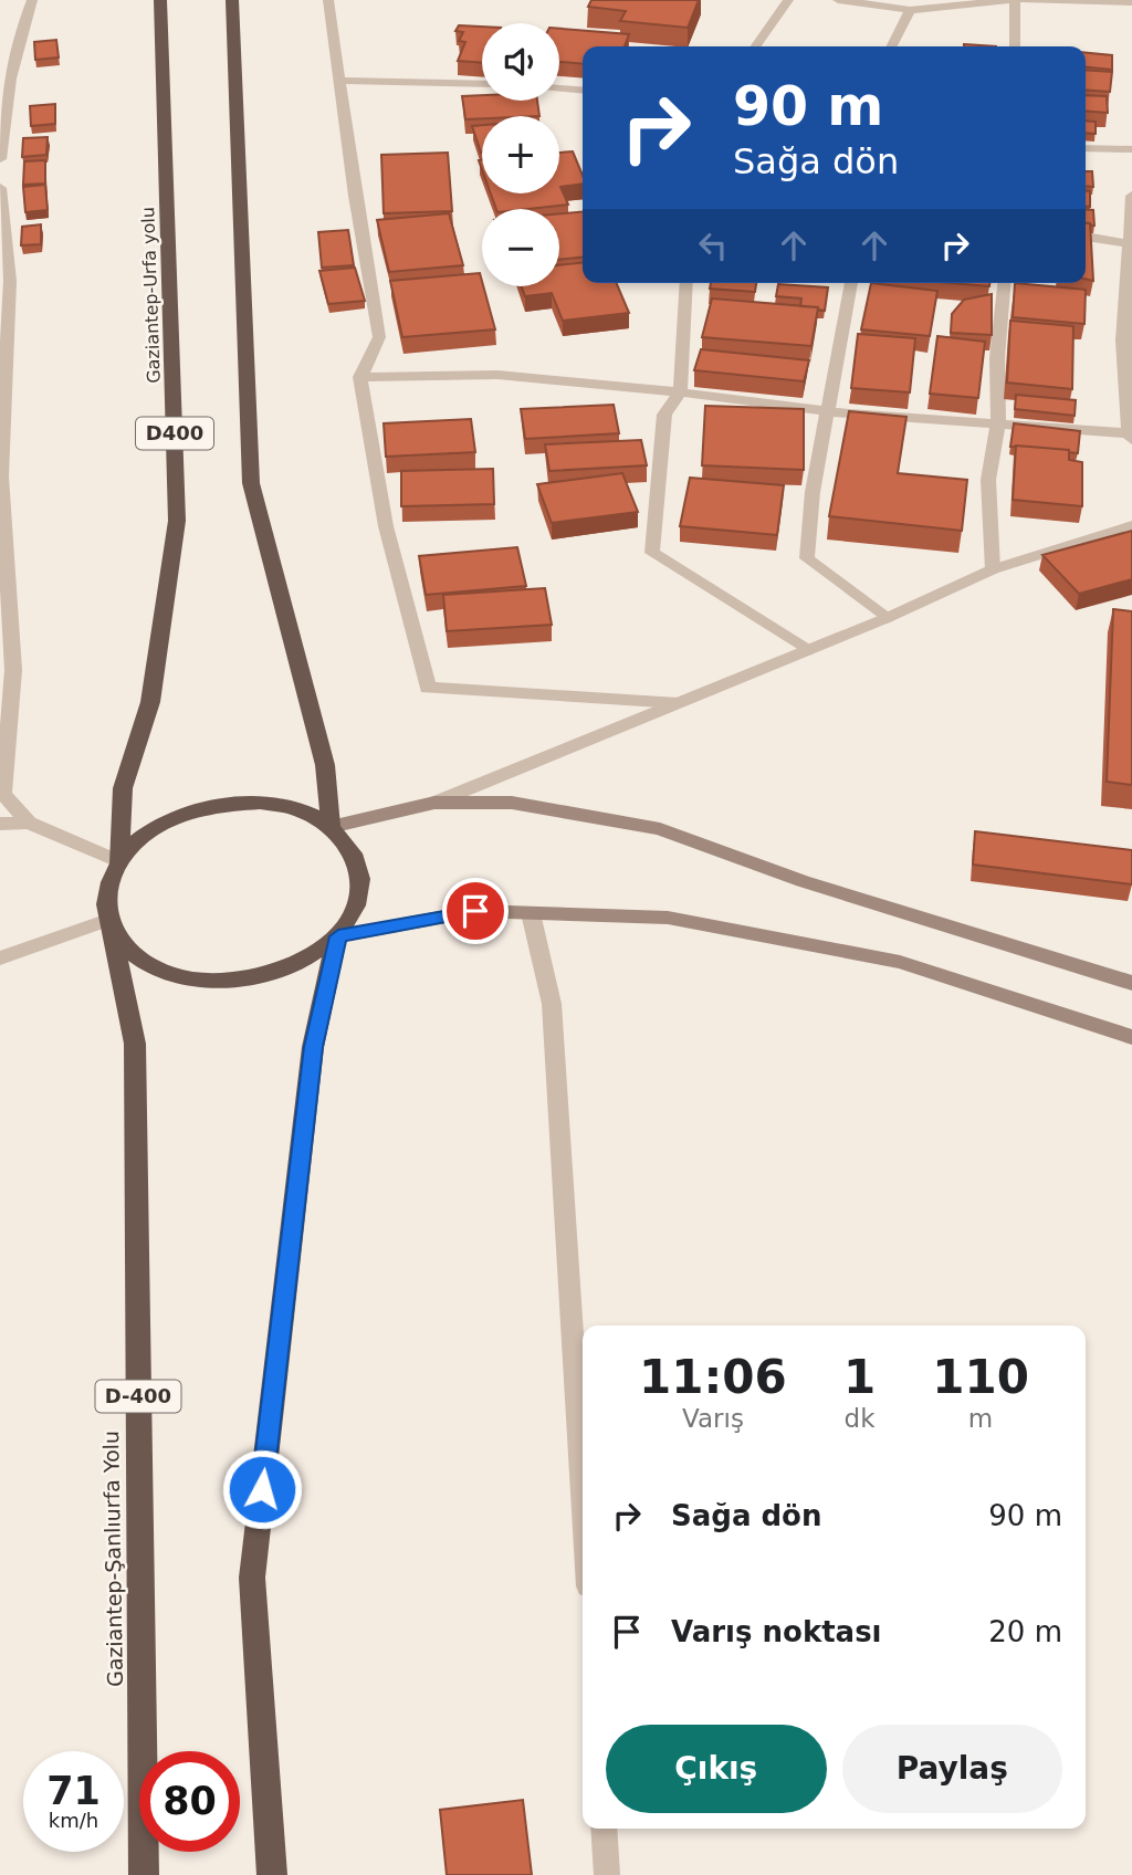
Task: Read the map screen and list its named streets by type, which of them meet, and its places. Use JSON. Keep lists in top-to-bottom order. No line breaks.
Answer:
{"streets":{"highway":["Gaziantep-Urfa yolu","D400","D-400","Gaziantep-Şanlıurfa Yolu"]},"crossings":[["Gaziantep-Urfa yolu","Gaziantep-Şanlıurfa Yolu"]],"page":{"map_buttons":["+","−"],"turn":["90 m","Sağa dön"],"eta":["11:06","Varış","1","dk","110","m"],"list":[{"name":"Sağa dön","value":"90 m"},{"name":"Varış noktası","value":"20 m"}],"buttons":["Çıkış","Paylaş"],"speed":"71 km/h","limit":"80"}}
